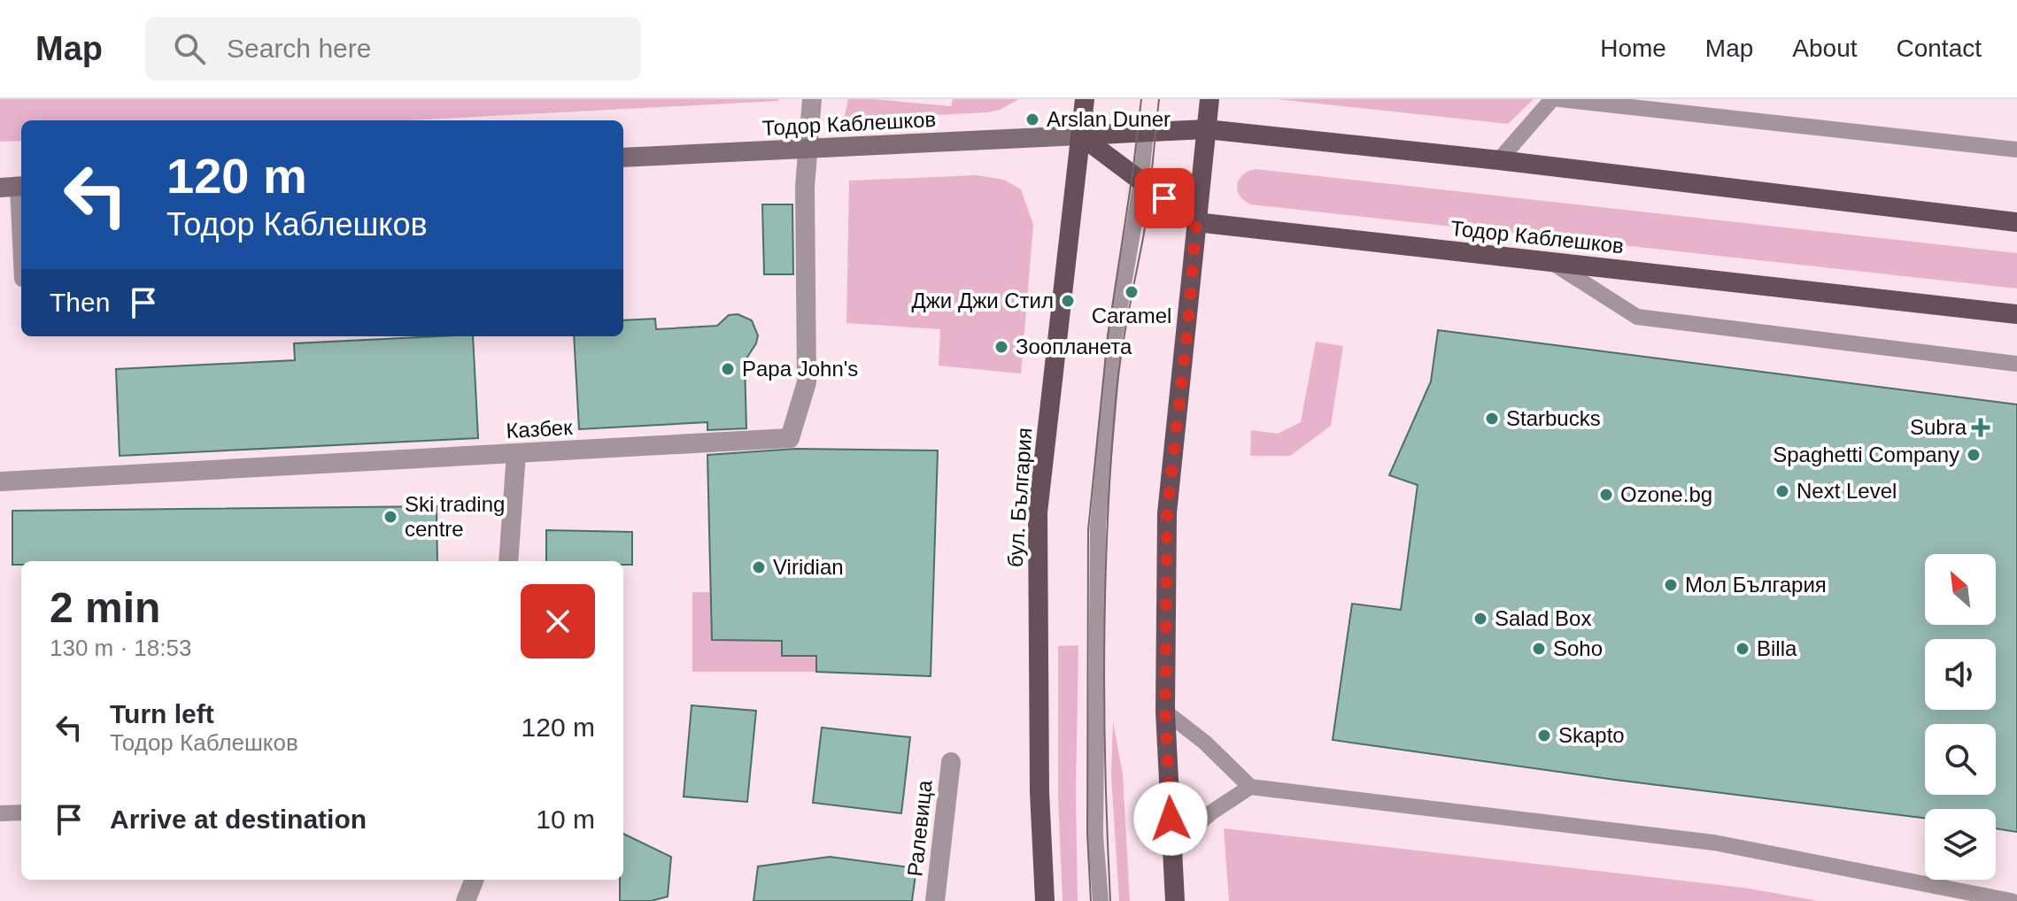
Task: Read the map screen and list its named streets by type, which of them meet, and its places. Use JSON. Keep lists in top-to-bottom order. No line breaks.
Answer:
{"streets":{"main road":["Тодор Каблешков","бул. България"],"street":["Казбек","Ралевица"]},"crossings":[["Тодор Каблешков","Казбек"],["Тодор Каблешков","бул. България"]],"places":{"other":["Arslan Duner","Caramel","Джи Джи Стил","Зоопланета","Papa John's","Starbucks","Spaghetti Company","Next Level","Ozone.bg","Ski trading centre","Viridian","Мол България","Salad Box","Soho","Billa","Skapto"],"health":["Subra"]},"north":"top left","page":{"header":"Map","search":"Search here","nav":["Home","Map","About","Contact"],"turn":["120 m","Тодор Каблешков"],"then":"Then","heading":["2 min","130 m · 18:53"],"list":[{"name":"Turn left","note":"Тодор Каблешков","value":"120 m"},{"name":"Arrive at destination","value":"10 m"}]}}
